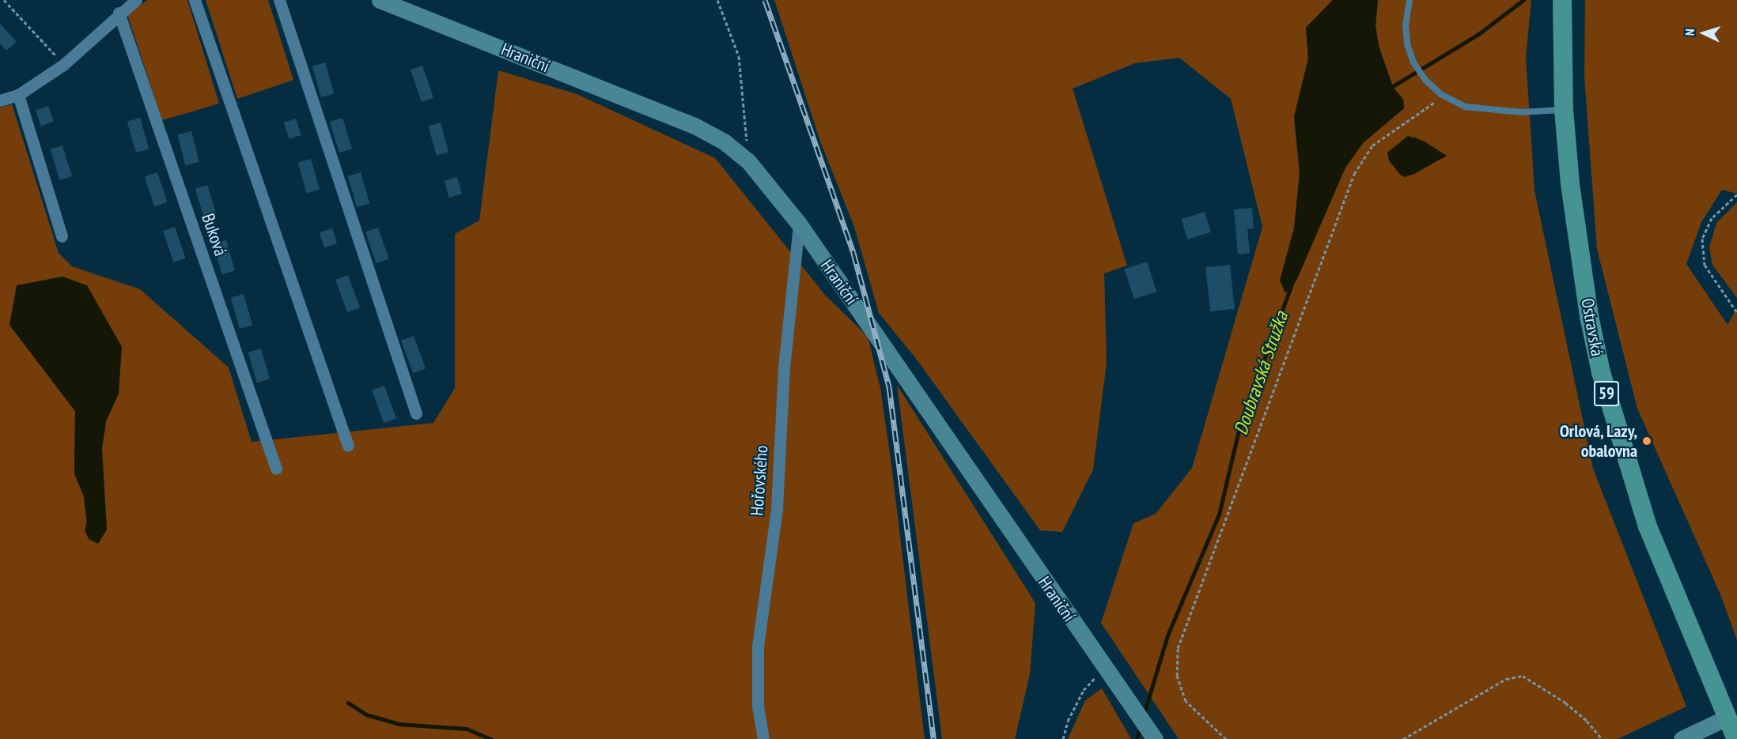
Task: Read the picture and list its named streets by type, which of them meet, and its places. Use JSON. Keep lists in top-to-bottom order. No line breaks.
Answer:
{"streets":{"main road":["Hraniční","Ostravská","59"],"street":["Buková","Hořovského"]},"crossings":[["Hraniční","Hořovského"],["Ostravská","59"]],"water":["Doubravská Stružka"],"places":["Orlová, Lazy, obalovna"],"north":"left"}
